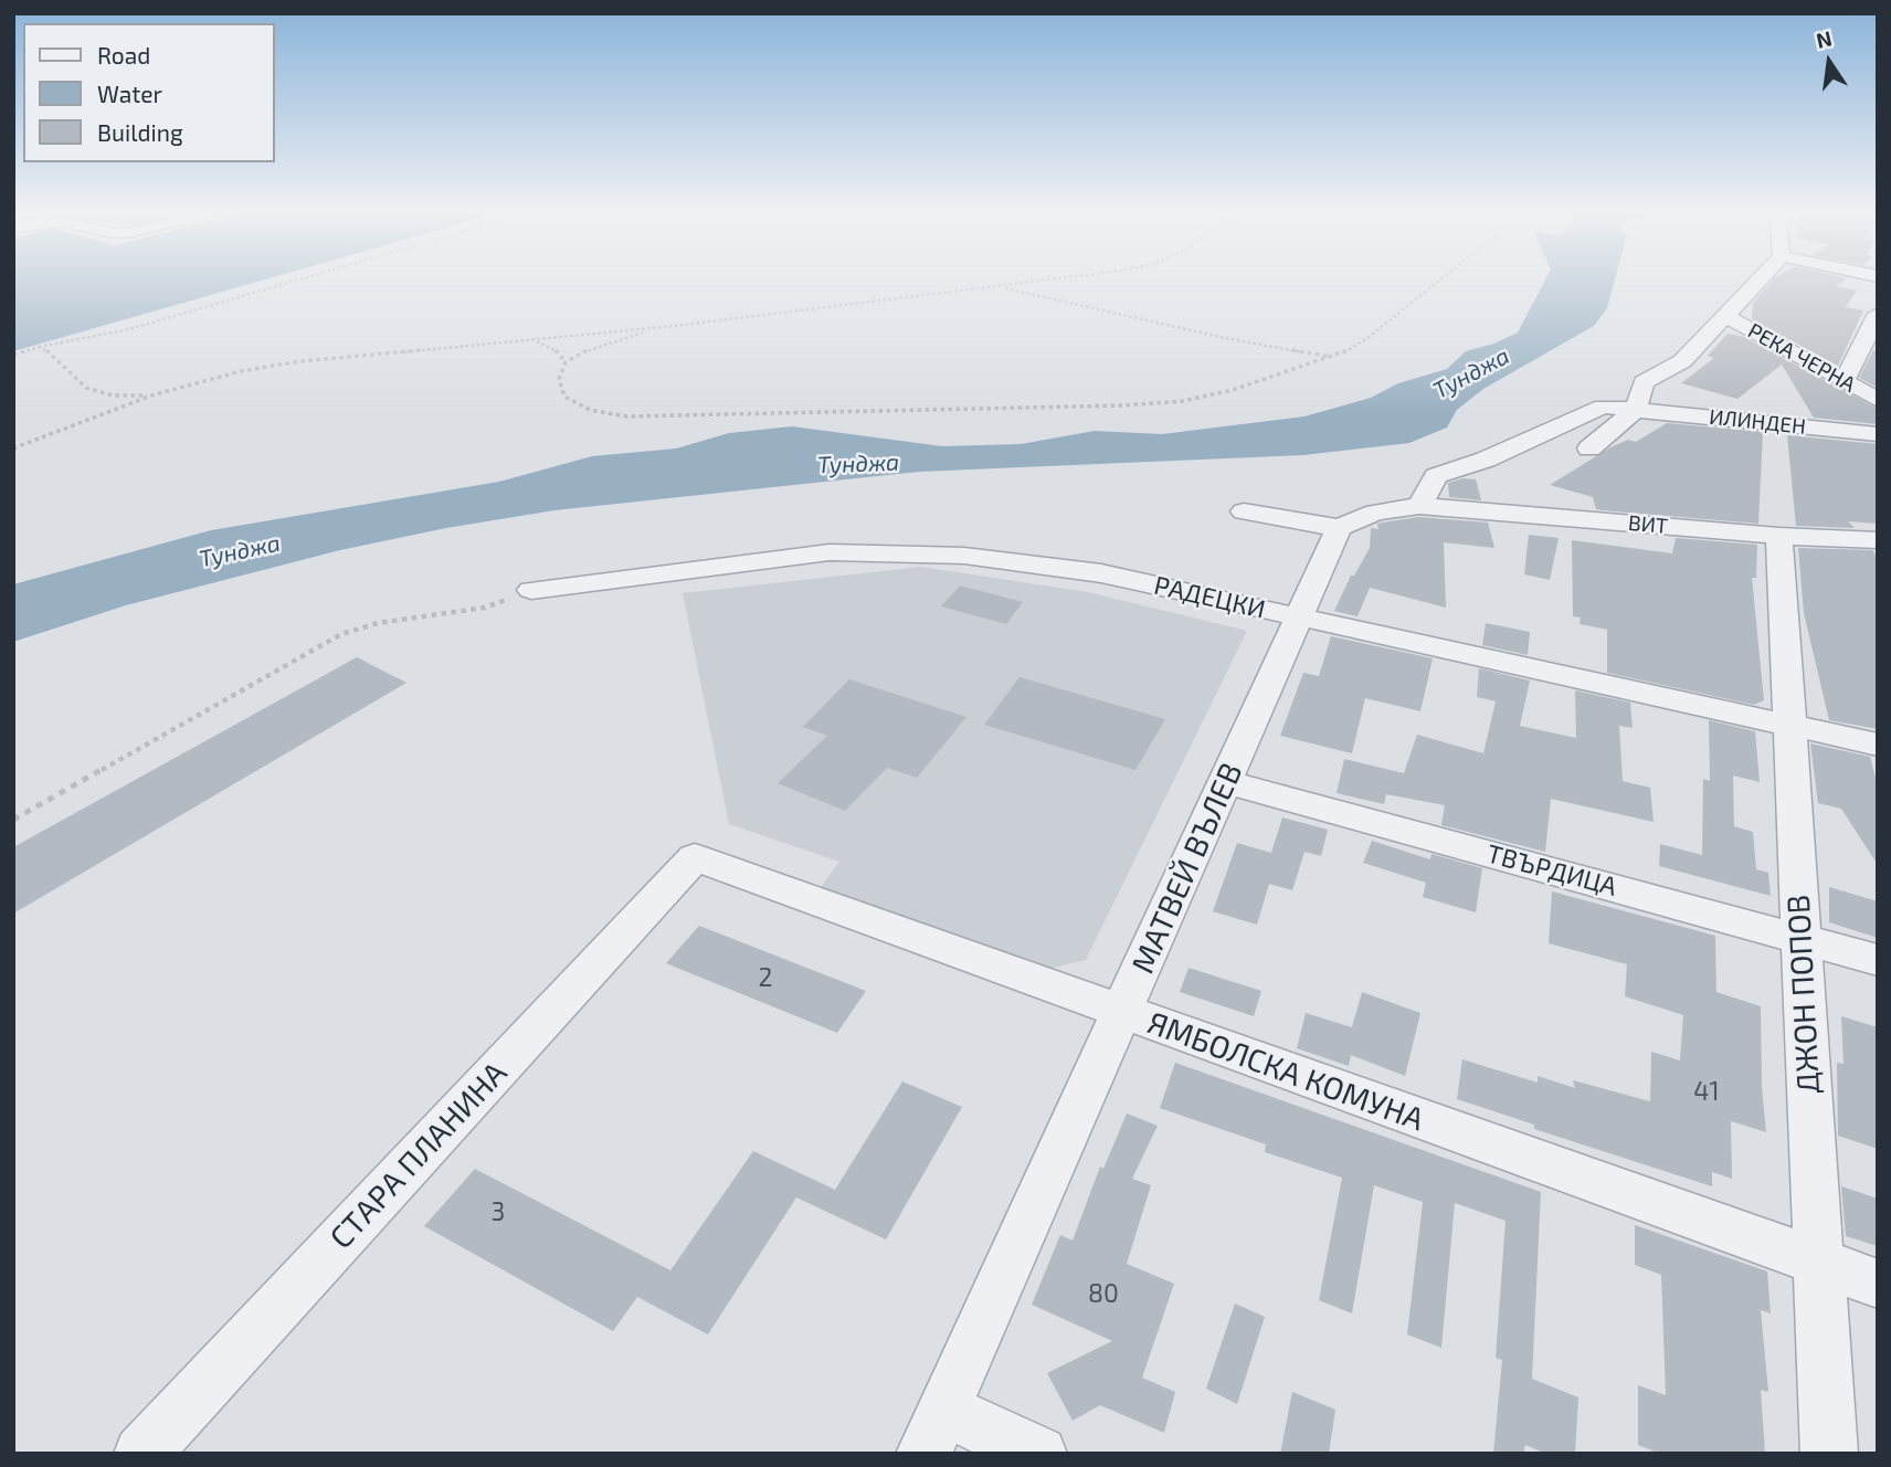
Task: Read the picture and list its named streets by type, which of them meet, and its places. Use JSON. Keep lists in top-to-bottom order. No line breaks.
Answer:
{"streets":{"street":["РЕКА ЧЕРНА","ИЛИНДЕН","ВИТ","РАДЕЦКИ","МАТВЕЙ ВЪЛЕВ","ТВЪРДИЦА","ДЖОН ПОПОВ","ЯМБОЛСКА КОМУНА","СТАРА ПЛАНИНА"]},"crossings":[["ИЛИНДЕН","ВИТ"],["ВИТ","ДЖОН ПОПОВ"],["РАДЕЦКИ","МАТВЕЙ ВЪЛЕВ"],["РАДЕЦКИ","ДЖОН ПОПОВ"],["МАТВЕЙ ВЪЛЕВ","ТВЪРДИЦА"],["МАТВЕЙ ВЪЛЕВ","ЯМБОЛСКА КОМУНА"],["ТВЪРДИЦА","ДЖОН ПОПОВ"],["ДЖОН ПОПОВ","ЯМБОЛСКА КОМУНА"],["ЯМБОЛСКА КОМУНА","СТАРА ПЛАНИНА"]],"water":["Тунджа"],"house_numbers":["2","41","3","80"],"legend":["Road","Water","Building"],"north":"top"}
